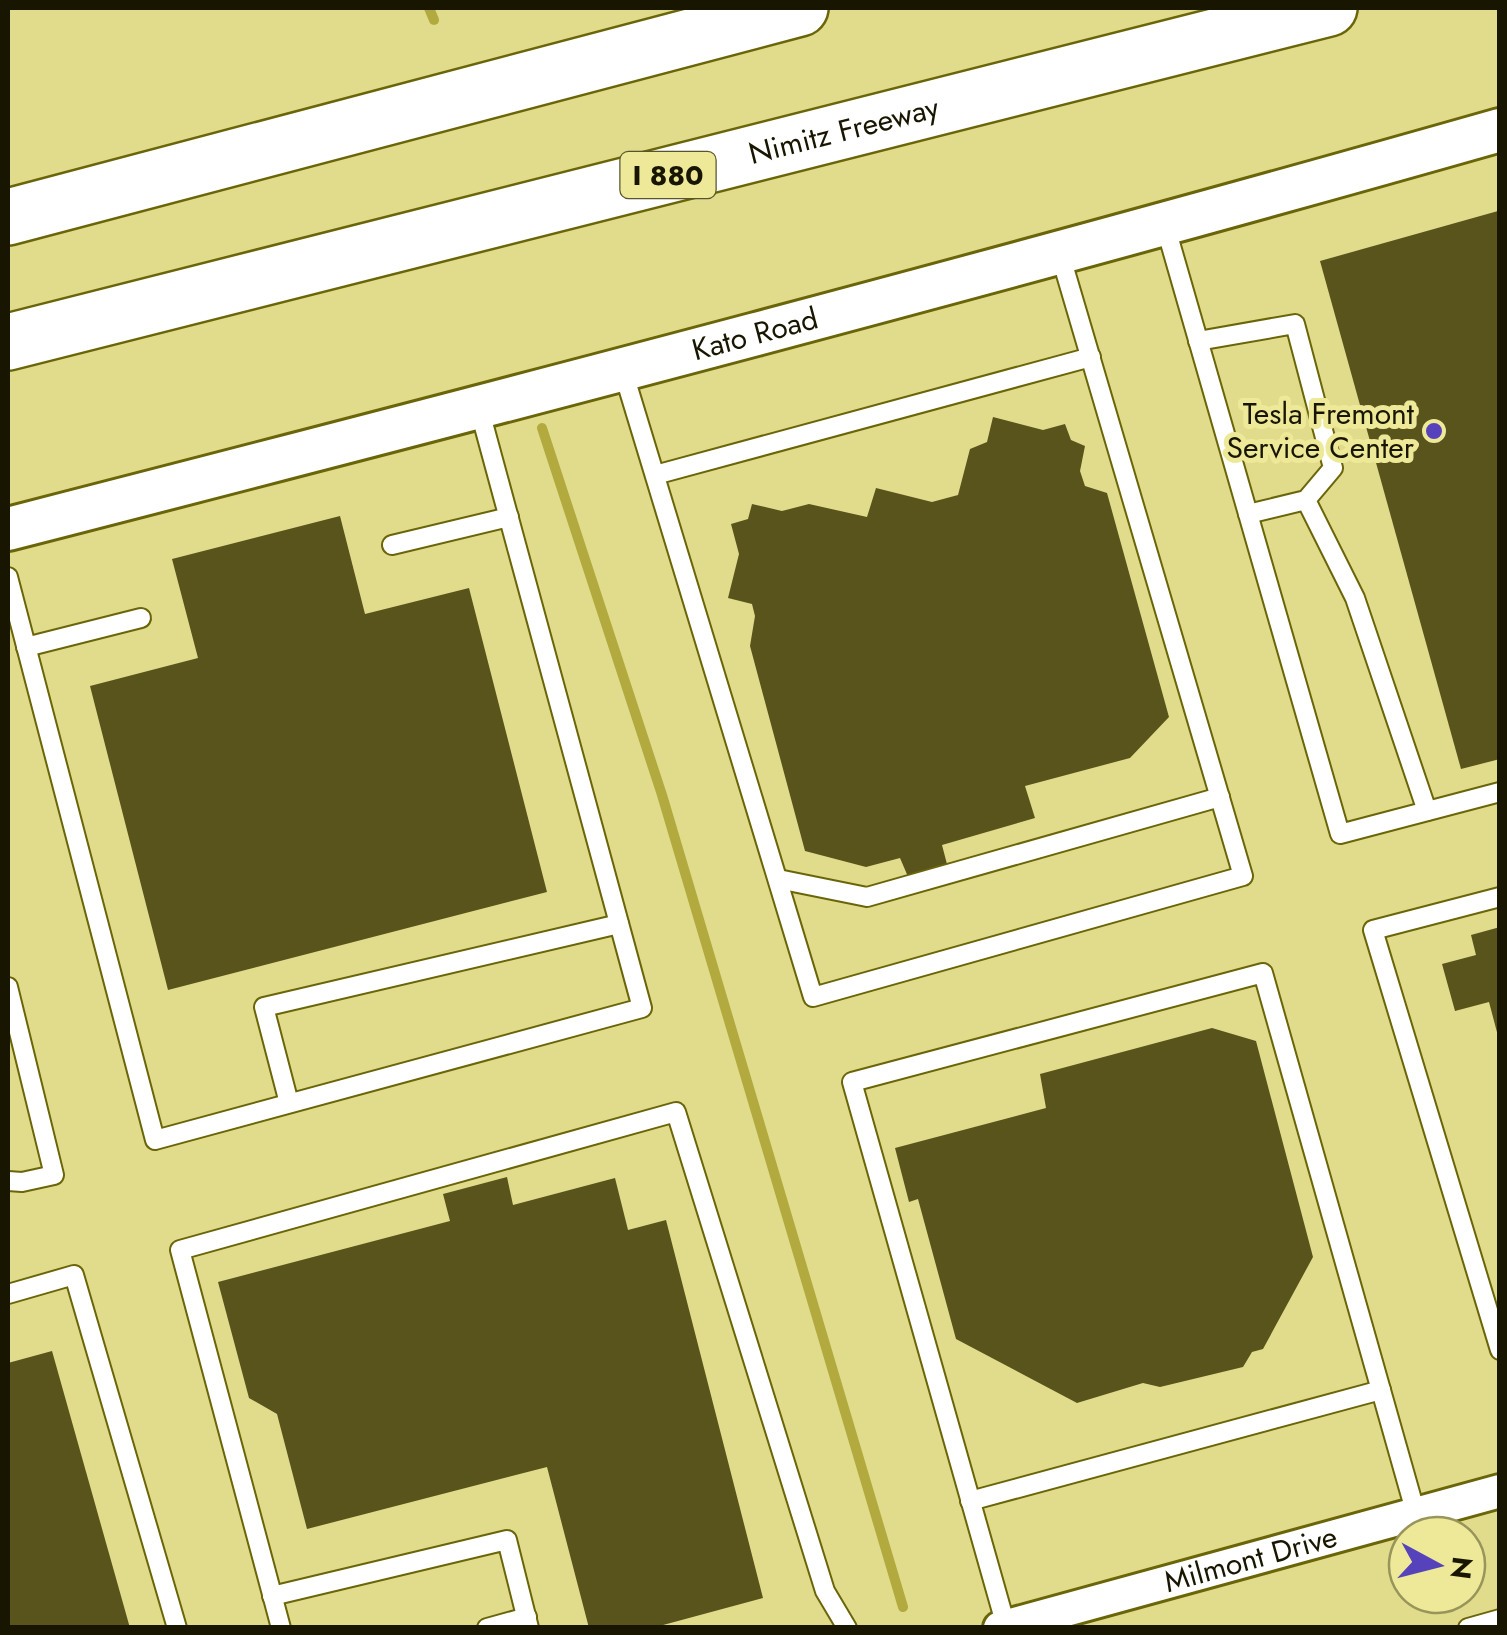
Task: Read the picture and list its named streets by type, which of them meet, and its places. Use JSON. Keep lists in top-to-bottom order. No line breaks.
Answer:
{"streets":{"highway":["Nimitz Freeway","I 880"],"street":["Kato Road","Milmont Drive"]},"places":["Tesla Fremont Service Center"],"north":"right"}
